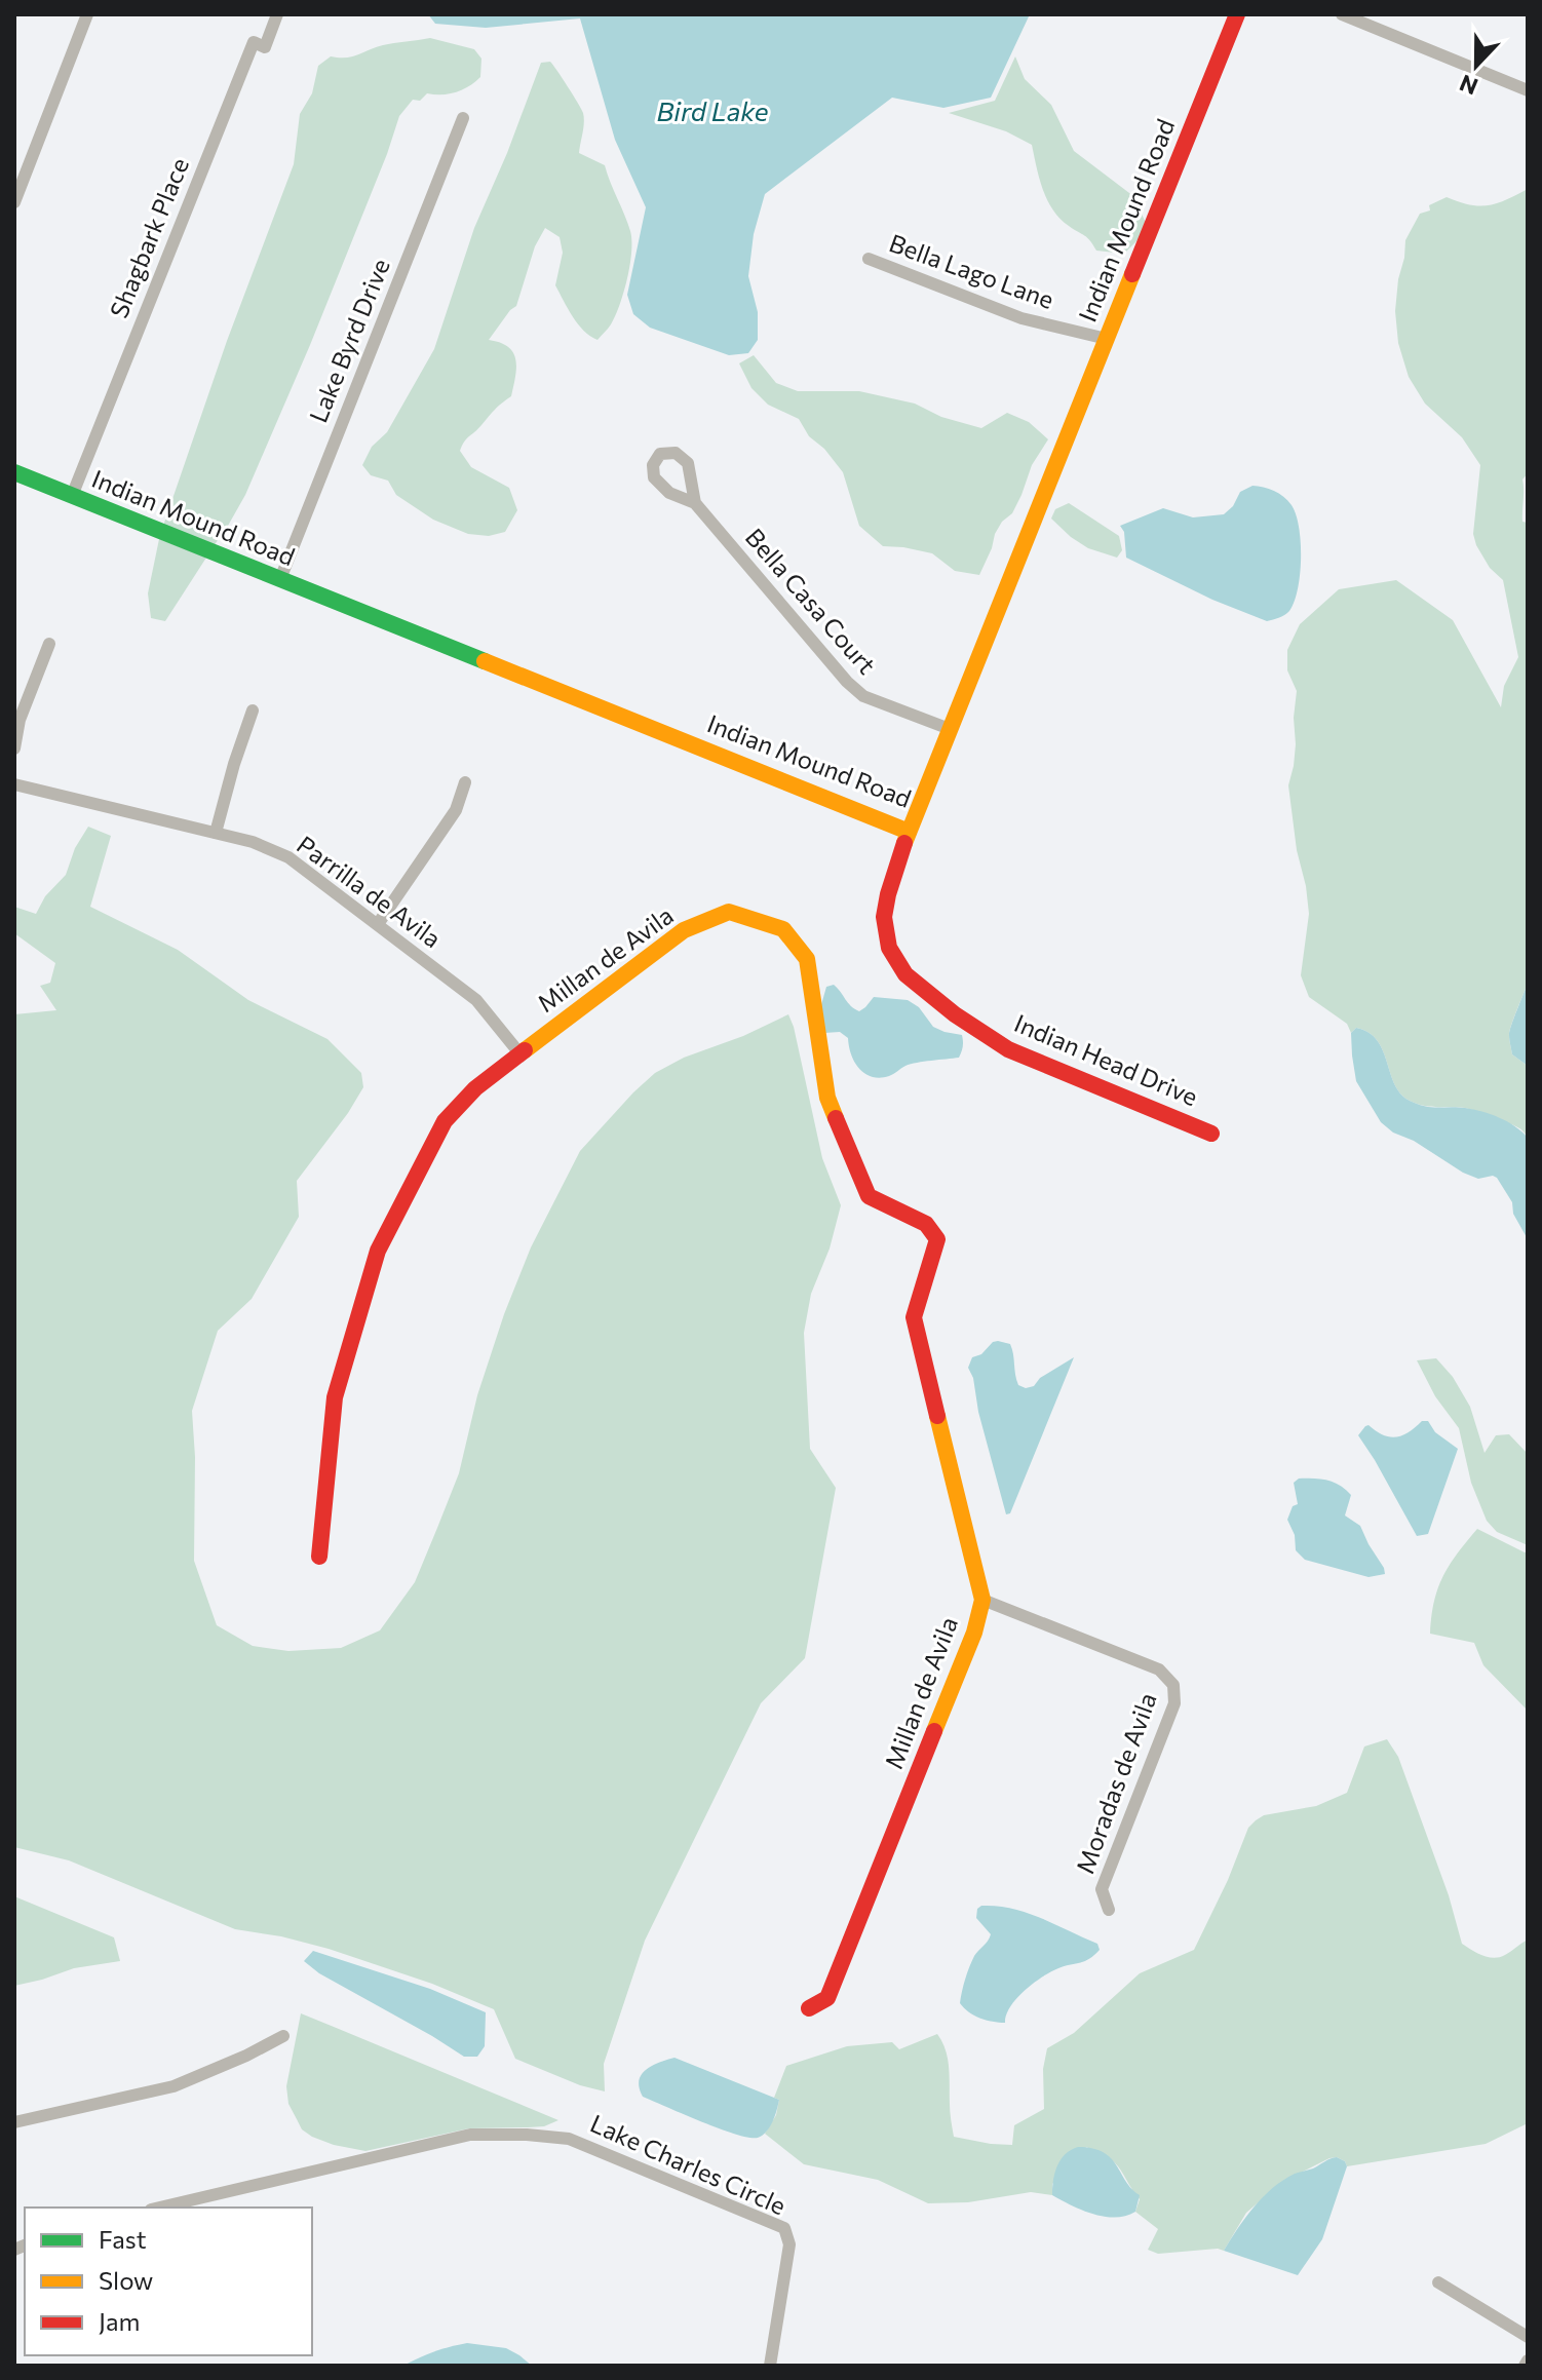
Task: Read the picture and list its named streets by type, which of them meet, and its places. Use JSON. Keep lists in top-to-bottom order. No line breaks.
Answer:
{"streets":{"street":["Indian Mound Road","Shagbark Place","Bella Lago Lane","Lake Byrd Drive","Bella Casa Court","Parrilla de Avila","Millan de Avila","Indian Head Drive","Moradas de Avila","Lake Charles Circle"]},"crossings":[["Indian Mound Road","Shagbark Place"],["Indian Mound Road","Bella Lago Lane"],["Indian Mound Road","Lake Byrd Drive"],["Indian Mound Road","Bella Casa Court"],["Indian Mound Road","Indian Head Drive"],["Parrilla de Avila","Millan de Avila"],["Millan de Avila","Moradas de Avila"]],"water":["Bird Lake"],"legend":["Fast","Slow","Jam"],"north":"bottom"}
